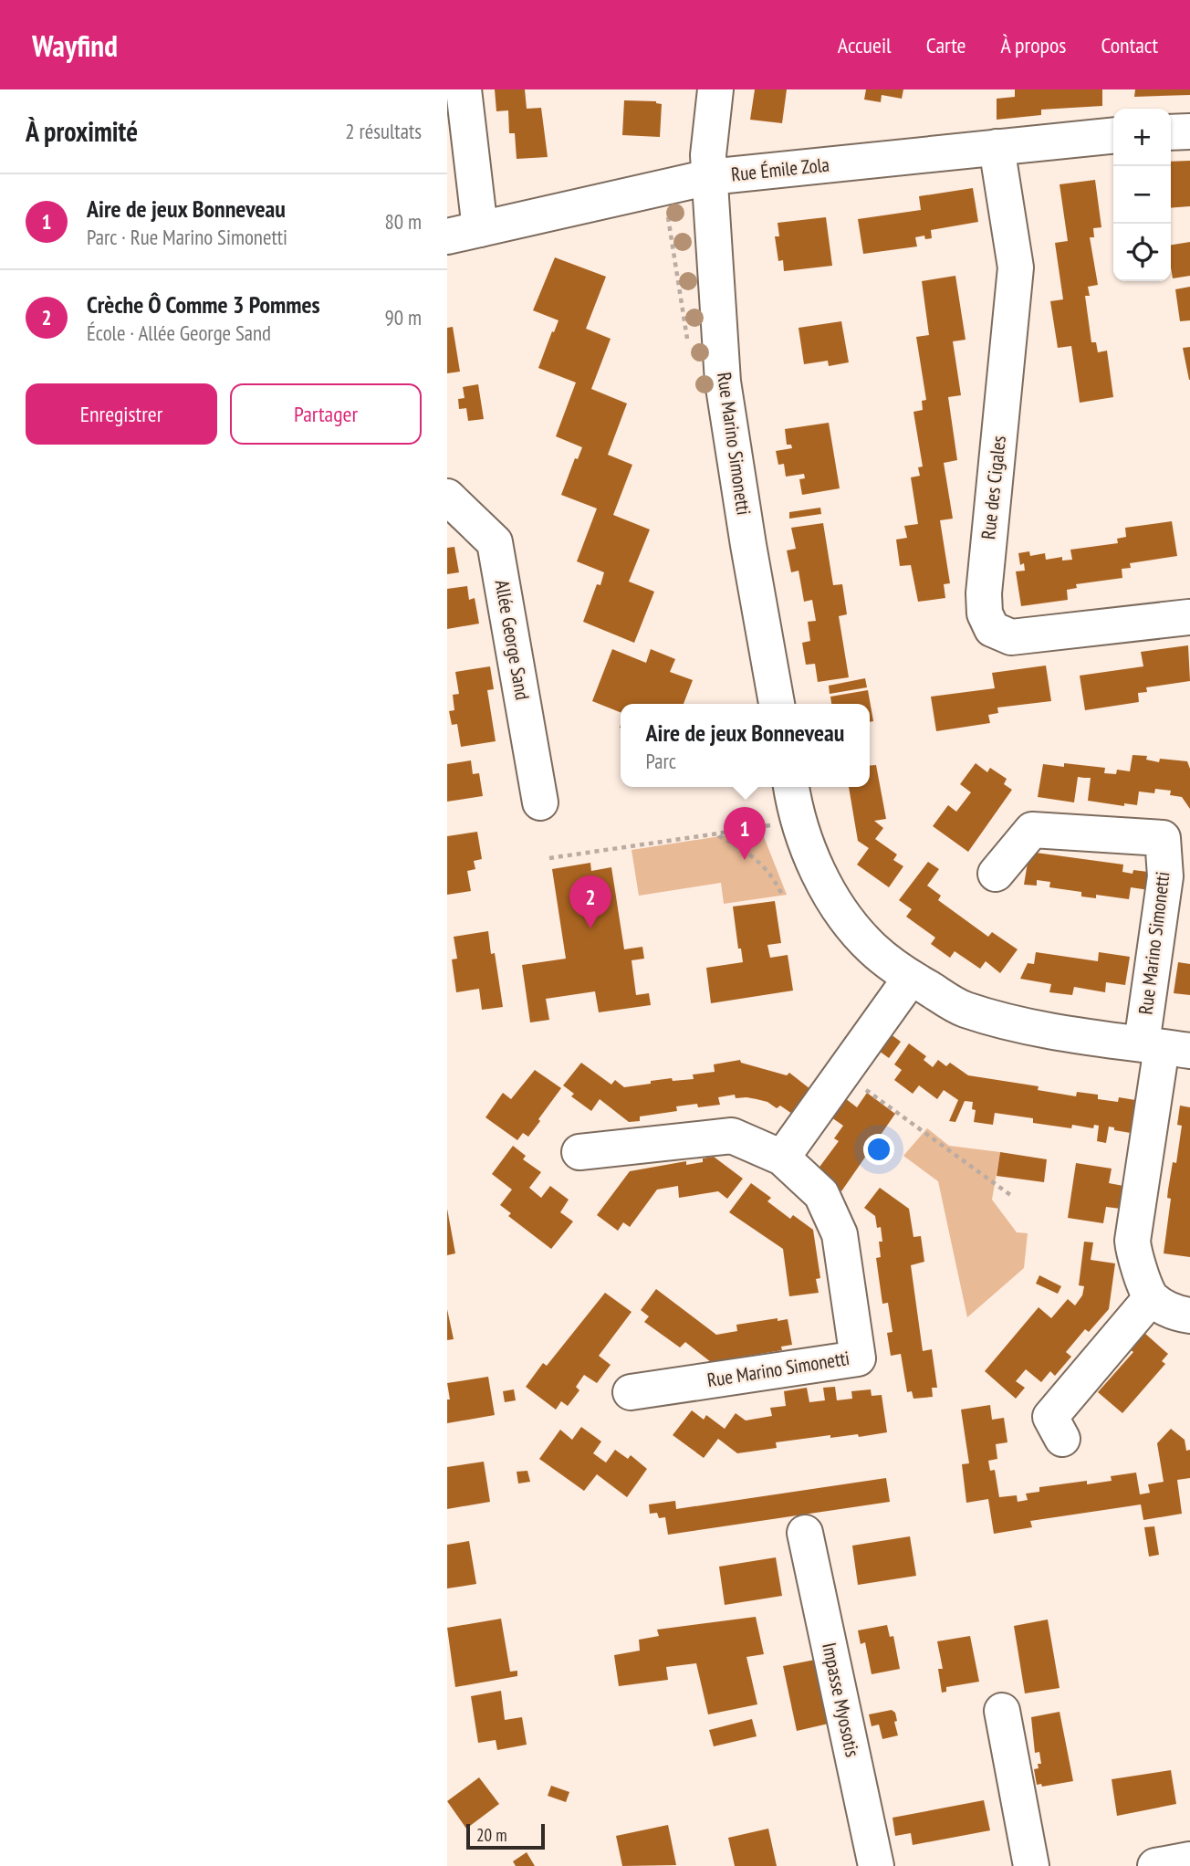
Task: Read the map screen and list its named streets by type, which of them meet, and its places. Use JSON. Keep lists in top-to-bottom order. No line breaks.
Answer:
{"streets":{"street":["Rue Émile Zola","Rue Marino Simonetti","Rue des Cigales","Allée George Sand","Impasse Myosotis"]},"crossings":[["Rue Émile Zola","Rue Marino Simonetti"],["Rue Émile Zola","Rue des Cigales"]],"scale_bar":"20 m","page":{"header":"Wayfind","nav":["Accueil","Carte","À propos","Contact"],"heading":["À proximité","2 résultats"],"map_buttons":["+","−"],"list":[{"mark":"1","name":"Aire de jeux Bonneveau","note":"Parc · Rue Marino Simonetti","value":"80 m"},{"mark":"2","name":"Crèche Ô Comme 3 Pommes","note":"École · Allée George Sand","value":"90 m"}],"buttons":["Enregistrer","Partager"],"popup":["Aire de jeux Bonneveau","Parc"],"pins":["1","2"],"scale":"20 m"}}
